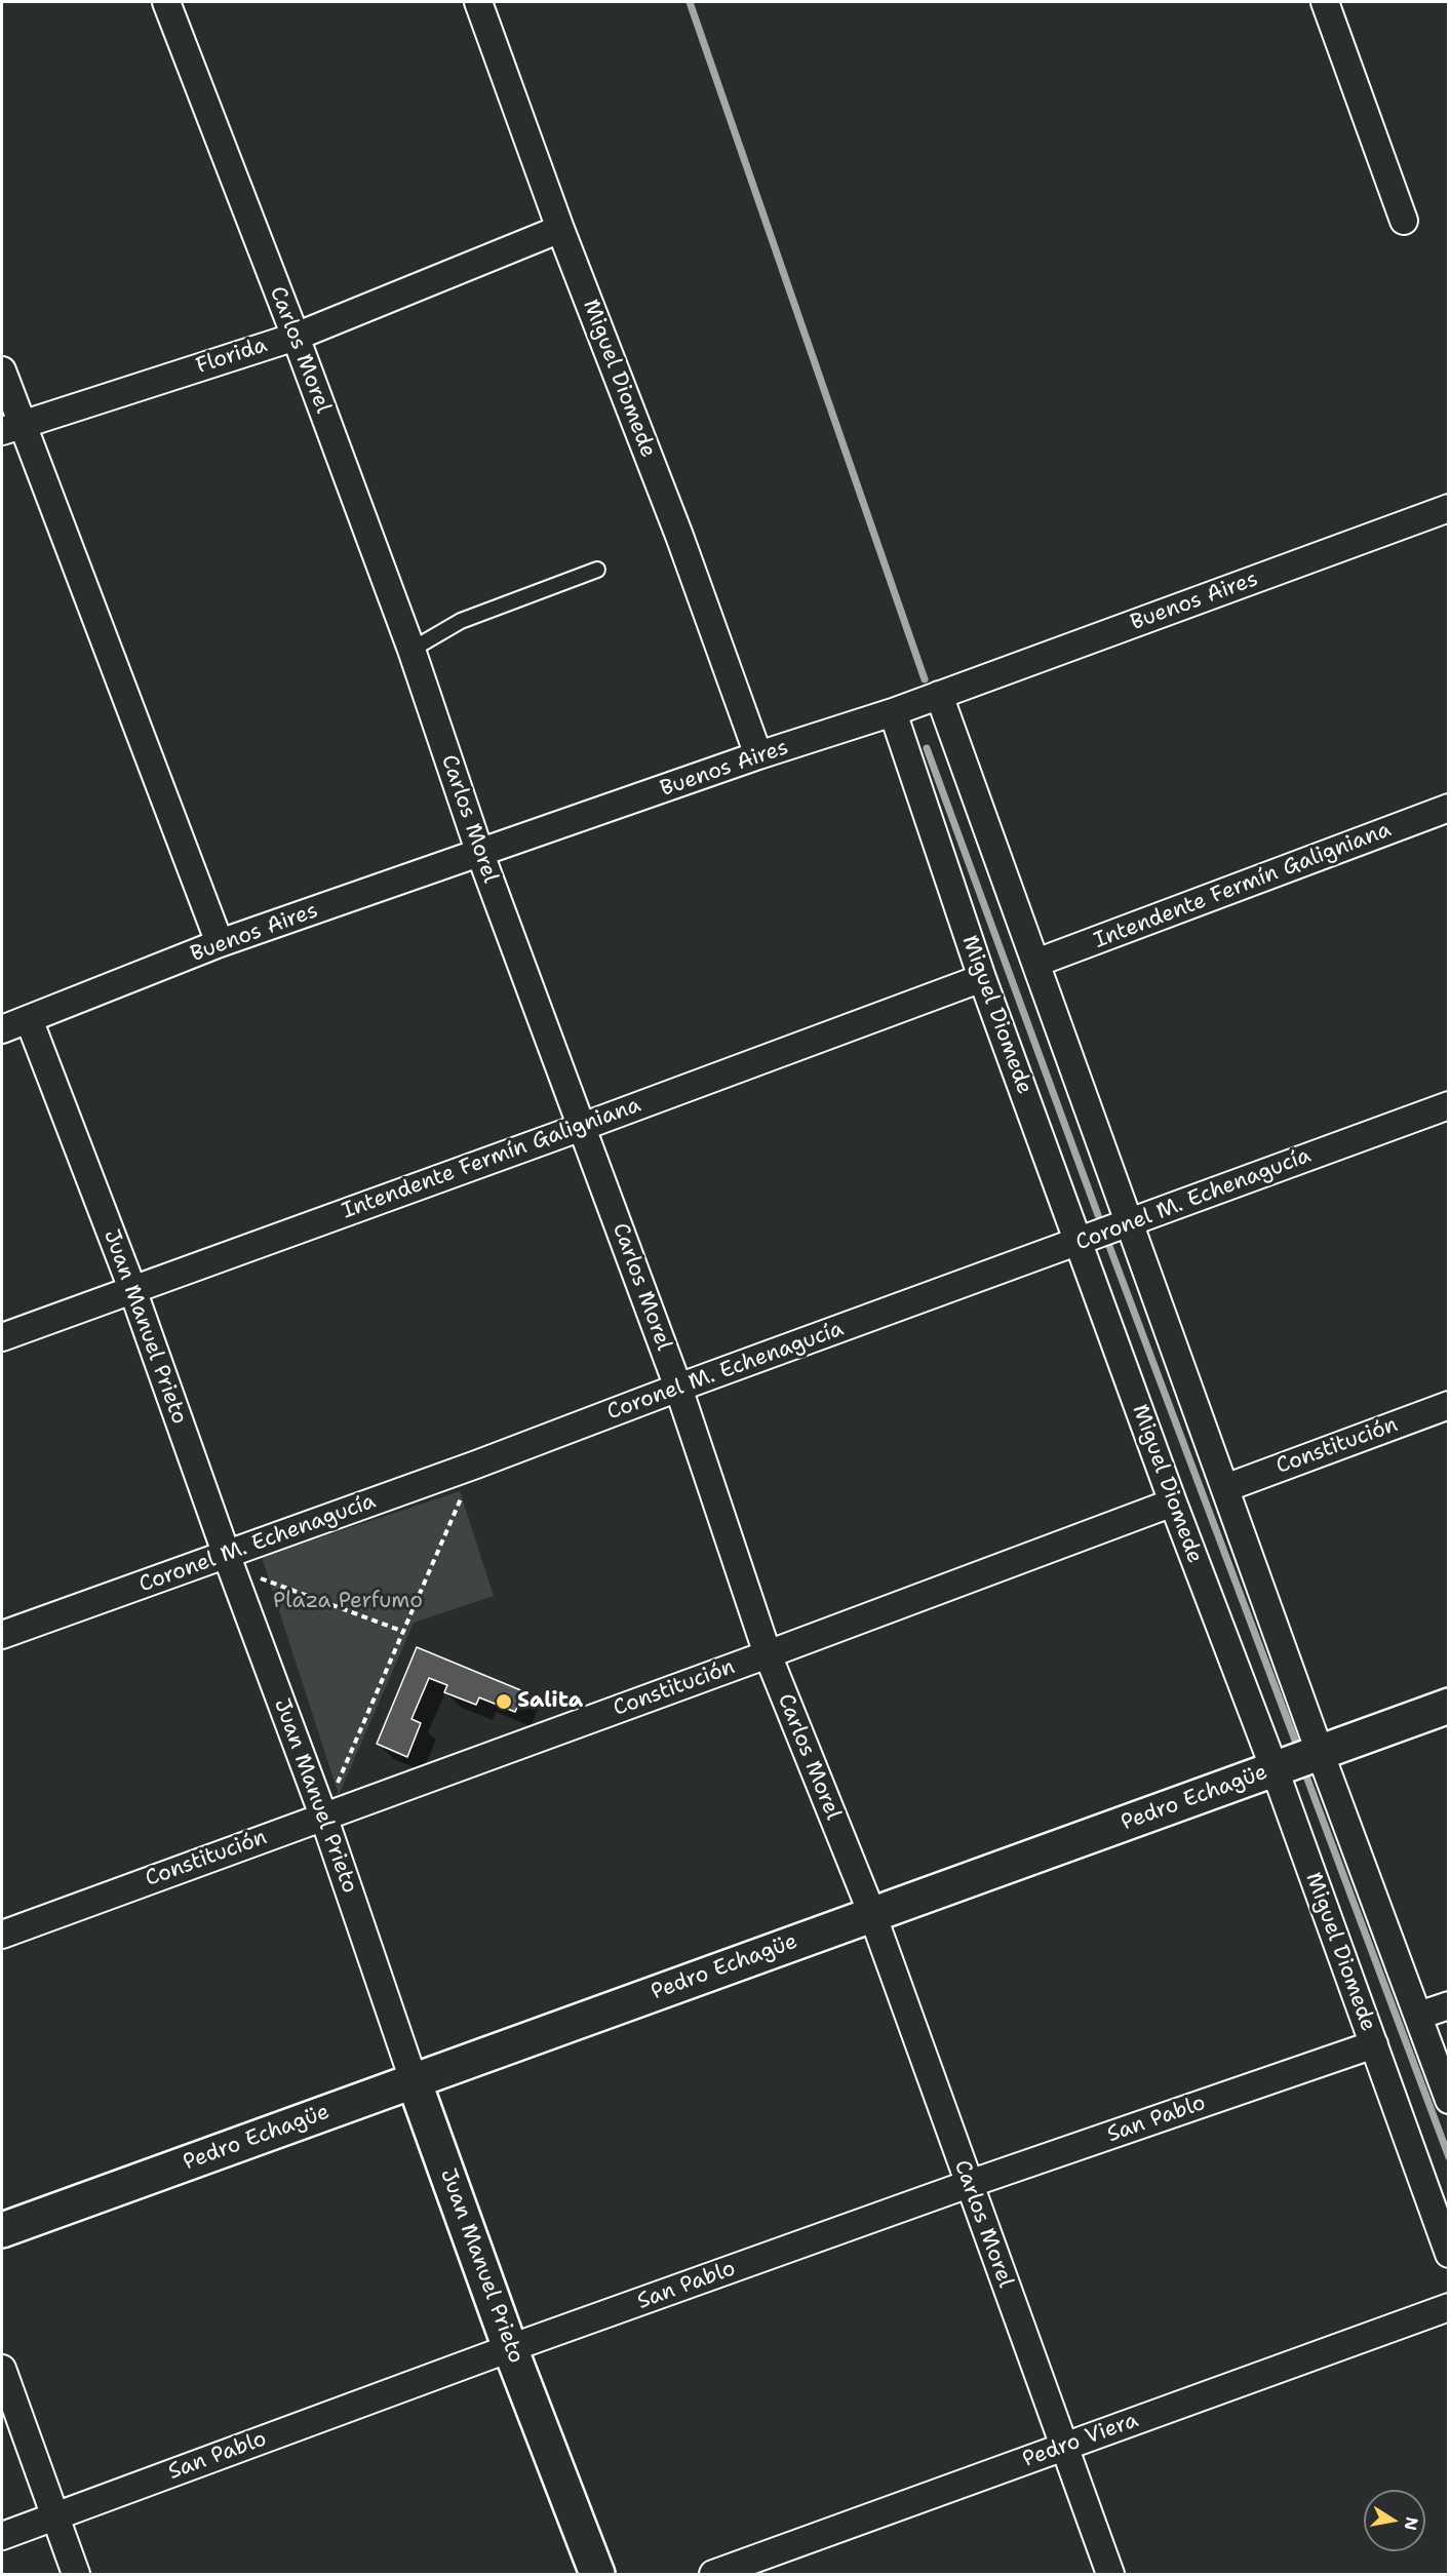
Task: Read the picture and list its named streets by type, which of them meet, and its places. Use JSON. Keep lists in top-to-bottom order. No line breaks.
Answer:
{"streets":{"street":["Carlos Morel","Florida","Miguel Diomede","Buenos Aires","Intendente Fermín Galigniana","Coronel M. Echenagucía","Juan Manuel Prieto","Constitución","Pedro Echagüe","San Pablo","Pedro Viera"]},"crossings":[["Carlos Morel","Florida"],["Carlos Morel","Buenos Aires"],["Carlos Morel","Intendente Fermín Galigniana"],["Carlos Morel","Coronel M. Echenagucía"],["Carlos Morel","Constitución"],["Carlos Morel","Pedro Echagüe"],["Carlos Morel","San Pablo"],["Carlos Morel","Pedro Viera"],["Florida","Miguel Diomede"],["Miguel Diomede","Buenos Aires"],["Miguel Diomede","Intendente Fermín Galigniana"],["Miguel Diomede","Coronel M. Echenagucía"],["Miguel Diomede","Constitución"],["Miguel Diomede","Pedro Echagüe"],["Miguel Diomede","San Pablo"],["Buenos Aires","Juan Manuel Prieto"],["Intendente Fermín Galigniana","Juan Manuel Prieto"],["Coronel M. Echenagucía","Juan Manuel Prieto"],["Juan Manuel Prieto","Constitución"],["Juan Manuel Prieto","Pedro Echagüe"],["Juan Manuel Prieto","San Pablo"]],"parks":["Plaza Perfumo"],"places":["Salita"],"north":"right"}
